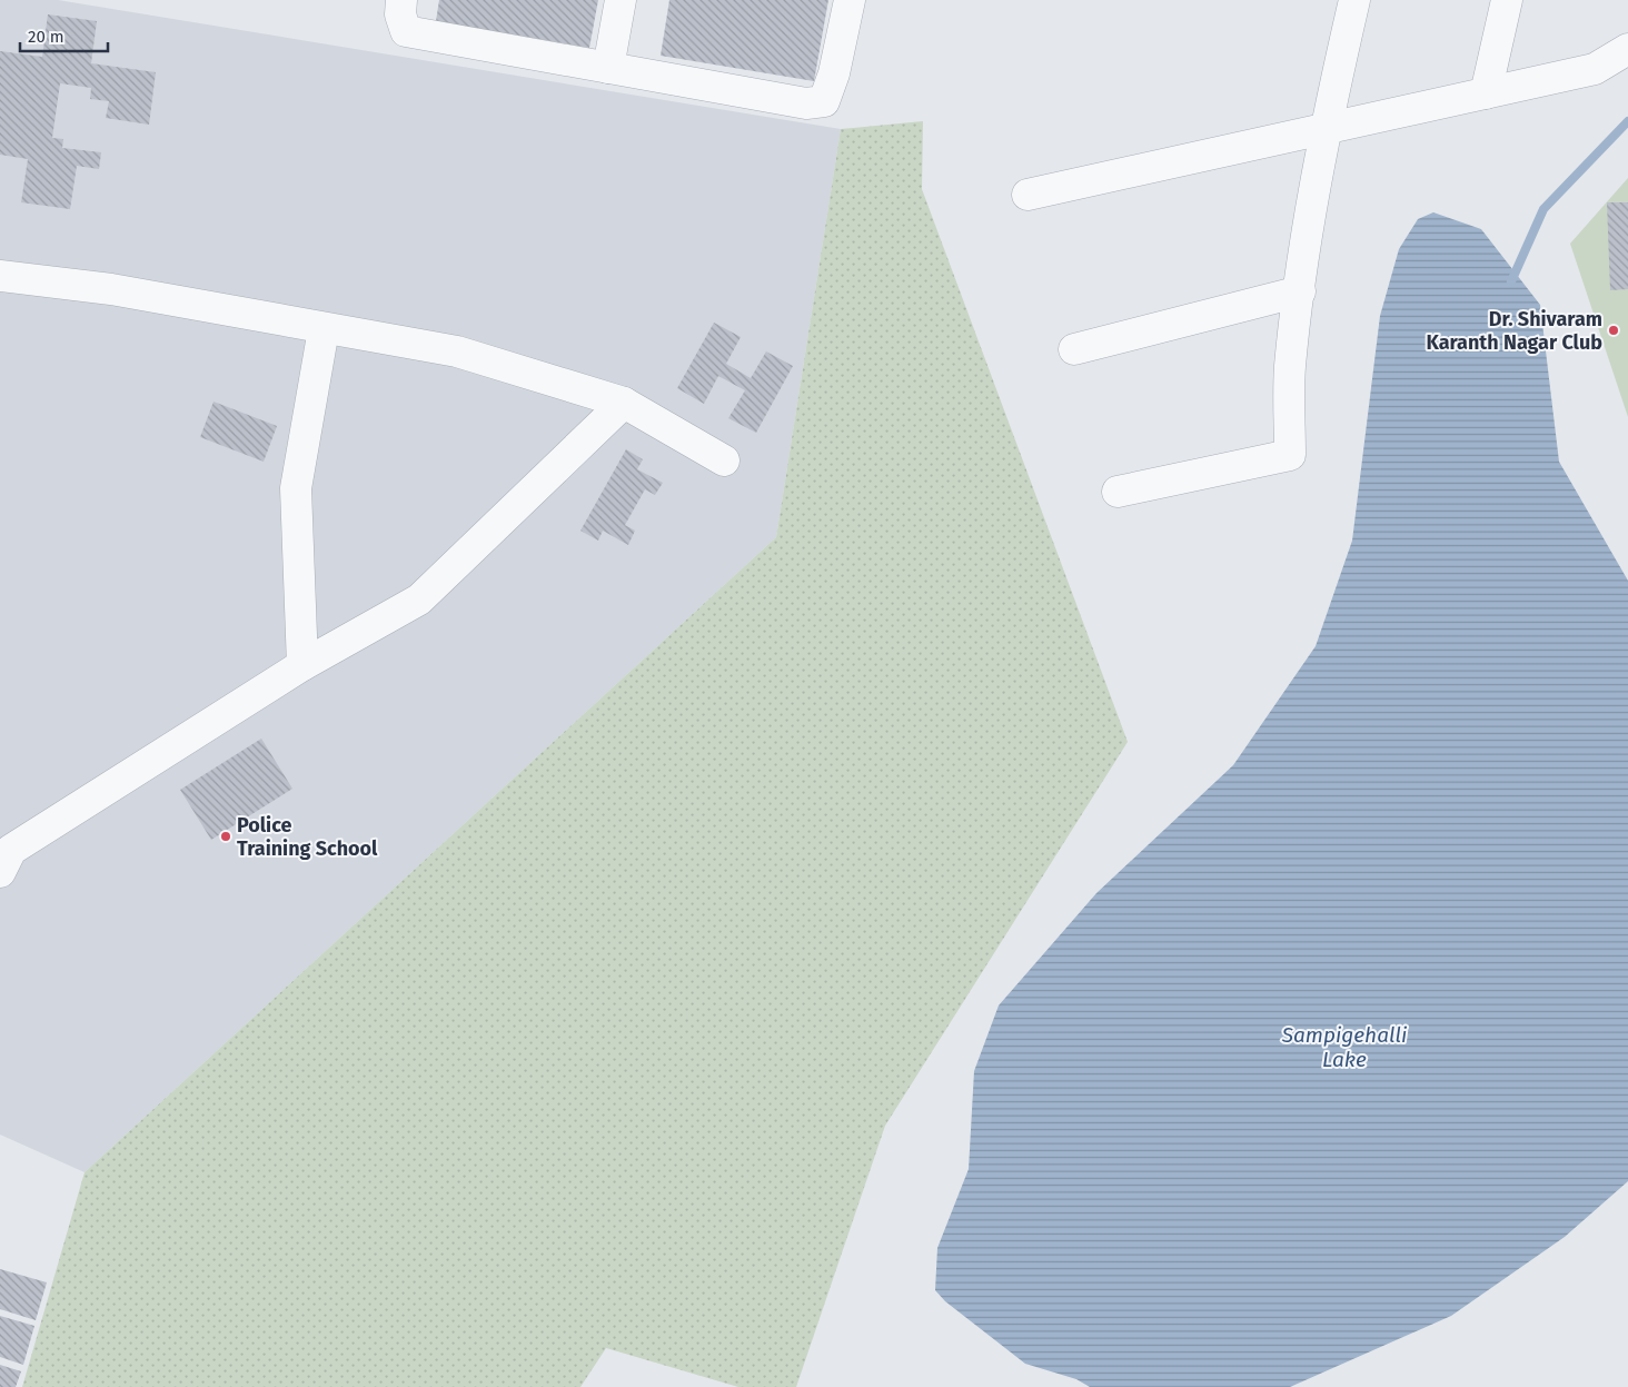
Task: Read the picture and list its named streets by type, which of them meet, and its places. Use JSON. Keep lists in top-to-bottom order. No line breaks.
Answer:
{"water":["Sampigehalli Lake"],"places":["Dr. Shivaram Karanth Nagar Club","Police Training School"],"scale_bar":"20 m"}
